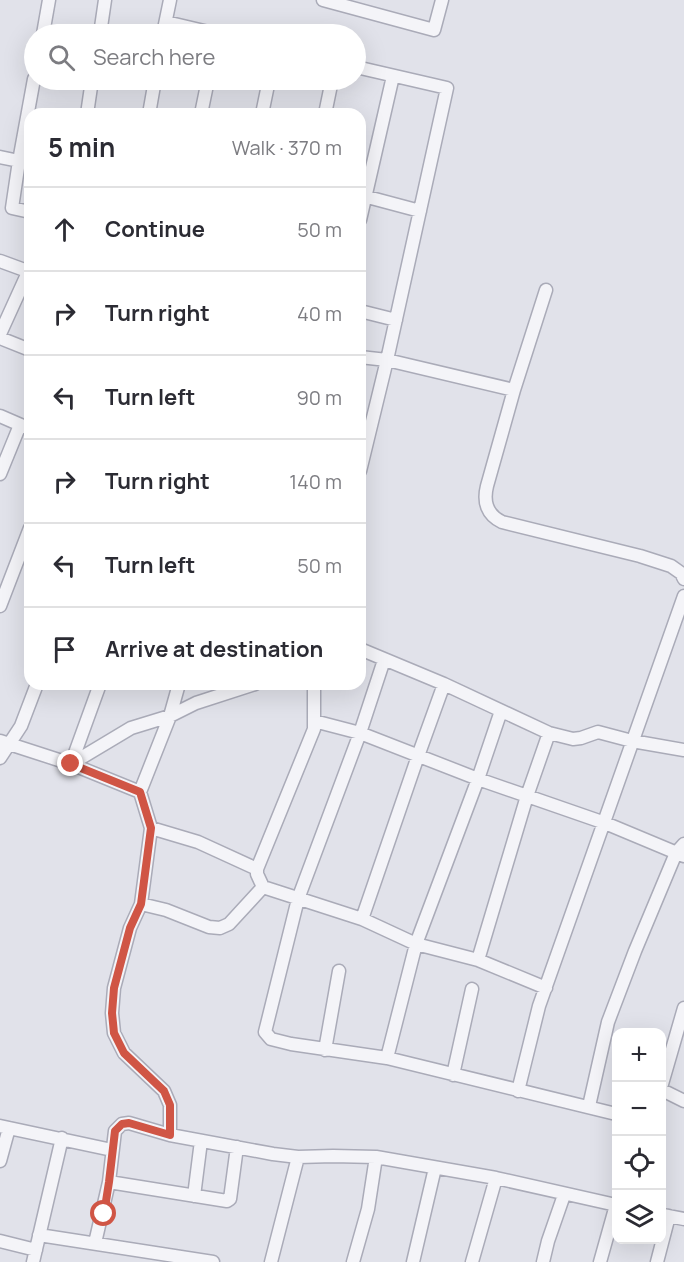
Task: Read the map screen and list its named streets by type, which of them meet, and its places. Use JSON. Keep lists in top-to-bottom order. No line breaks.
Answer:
{"page":{"search":"Search here","heading":["5 min","Walk · 370 m"],"list":[["Continue","50 m"],["Turn right","40 m"],["Turn left","90 m"],["Turn right","140 m"],["Turn left","50 m"],"Arrive at destination"],"map_buttons":["+","−"]}}
